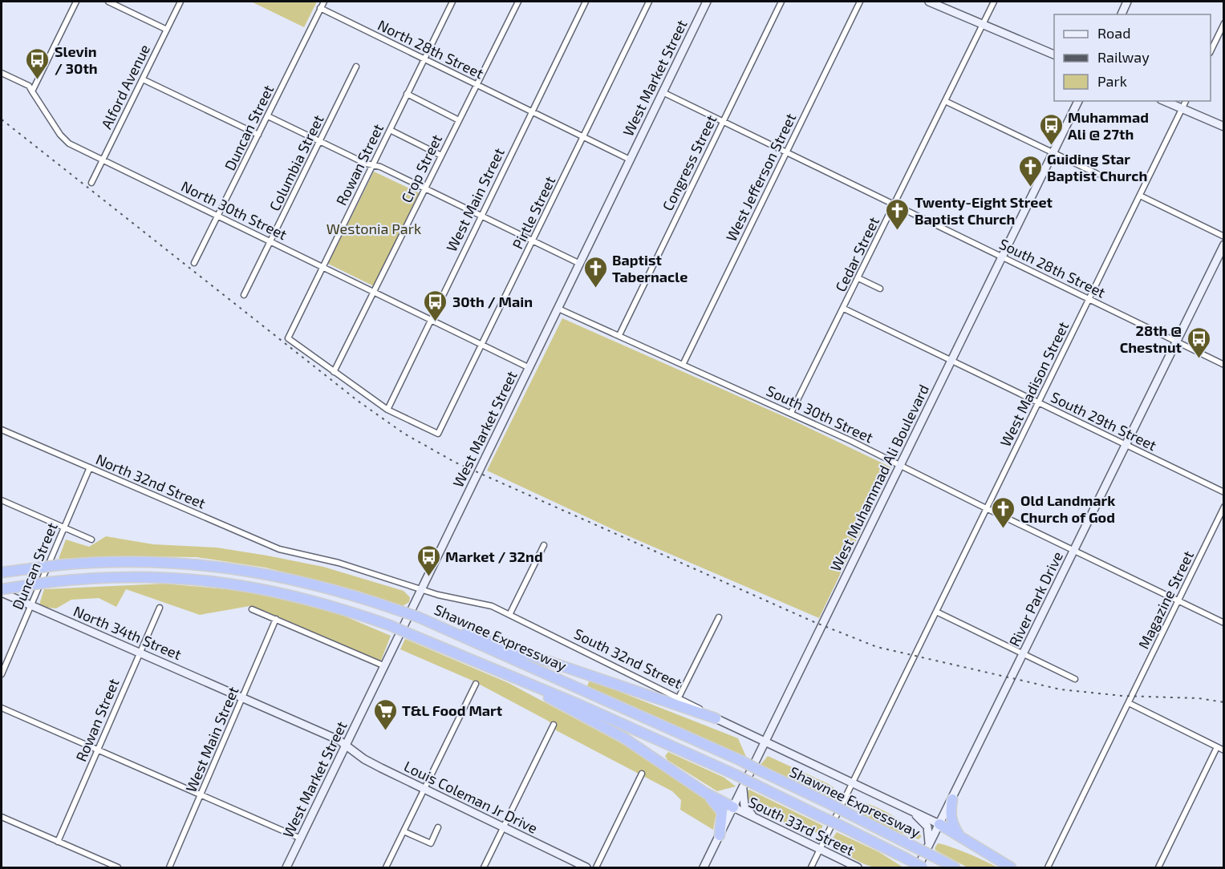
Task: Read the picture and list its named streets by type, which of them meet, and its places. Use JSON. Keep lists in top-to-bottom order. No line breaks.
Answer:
{"streets":{"highway":["Shawnee Expressway"],"main road":["West Market Street","West Muhammad Ali Boulevard","River Park Drive","North 34th Street","South 32nd Street","Louis Coleman Jr Drive","South 33rd Street"],"street":["North 28th Street","Alford Avenue","Duncan Street","Columbia Street","Congress Street","Rowan Street","Crop Street","West Jefferson Street","West Main Street","North 30th Street","Pirtle Street","Cedar Street","South 28th Street","West Madison Street","South 30th Street","South 29th Street","North 32nd Street","Magazine Street"]},"crossings":[["North 28th Street","Duncan Street"],["North 28th Street","Rowan Street"],["North 28th Street","Crop Street"],["North 28th Street","West Main Street"],["West Market Street","South 28th Street"],["West Market Street","South 30th Street"],["West Market Street","North 34th Street"],["West Market Street","South 32nd Street"],["West Market Street","Louis Coleman Jr Drive"],["Alford Avenue","North 30th Street"],["Duncan Street","North 30th Street"],["Duncan Street","North 32nd Street"],["Duncan Street","North 34th Street"],["Columbia Street","North 30th Street"],["Congress Street","South 28th Street"],["Congress Street","South 30th Street"],["Rowan Street","Crop Street"],["Rowan Street","North 30th Street"],["Rowan Street","North 34th Street"],["Crop Street","North 30th Street"],["West Jefferson Street","South 28th Street"],["West Jefferson Street","South 30th Street"],["West Main Street","North 30th Street"],["West Main Street","Pirtle Street"],["West Main Street","North 34th Street"],["Cedar Street","South 28th Street"],["Cedar Street","South 30th Street"],["Cedar Street","South 29th Street"],["South 28th Street","West Madison Street"],["South 28th Street","West Muhammad Ali Boulevard"],["South 28th Street","River Park Drive"],["West Madison Street","South 30th Street"],["West Madison Street","South 29th Street"],["West Madison Street","South 32nd Street"],["West Madison Street","South 33rd Street"],["South 30th Street","West Muhammad Ali Boulevard"],["South 30th Street","River Park Drive"],["South 30th Street","Magazine Street"],["South 29th Street","West Muhammad Ali Boulevard"],["South 29th Street","River Park Drive"],["West Muhammad Ali Boulevard","South 32nd Street"],["West Muhammad Ali Boulevard","South 33rd Street"],["North 32nd Street","South 32nd Street"],["River Park Drive","South 32nd Street"],["North 34th Street","Shawnee Expressway"],["North 34th Street","Louis Coleman Jr Drive"]],"parks":["Westonia Park"],"places":{"bus stop":["Slevin / 30th","Muhammad Ali @ 27th","30th / Main","28th @ Chestnut","Market / 32nd"],"church":["Guiding Star Baptist Church","Twenty-Eight Street Baptist Church","Baptist Tabernacle","Old Landmark Church of God"],"supermarket":["T&L Food Mart"]},"legend":["Road","Railway","Park"]}
